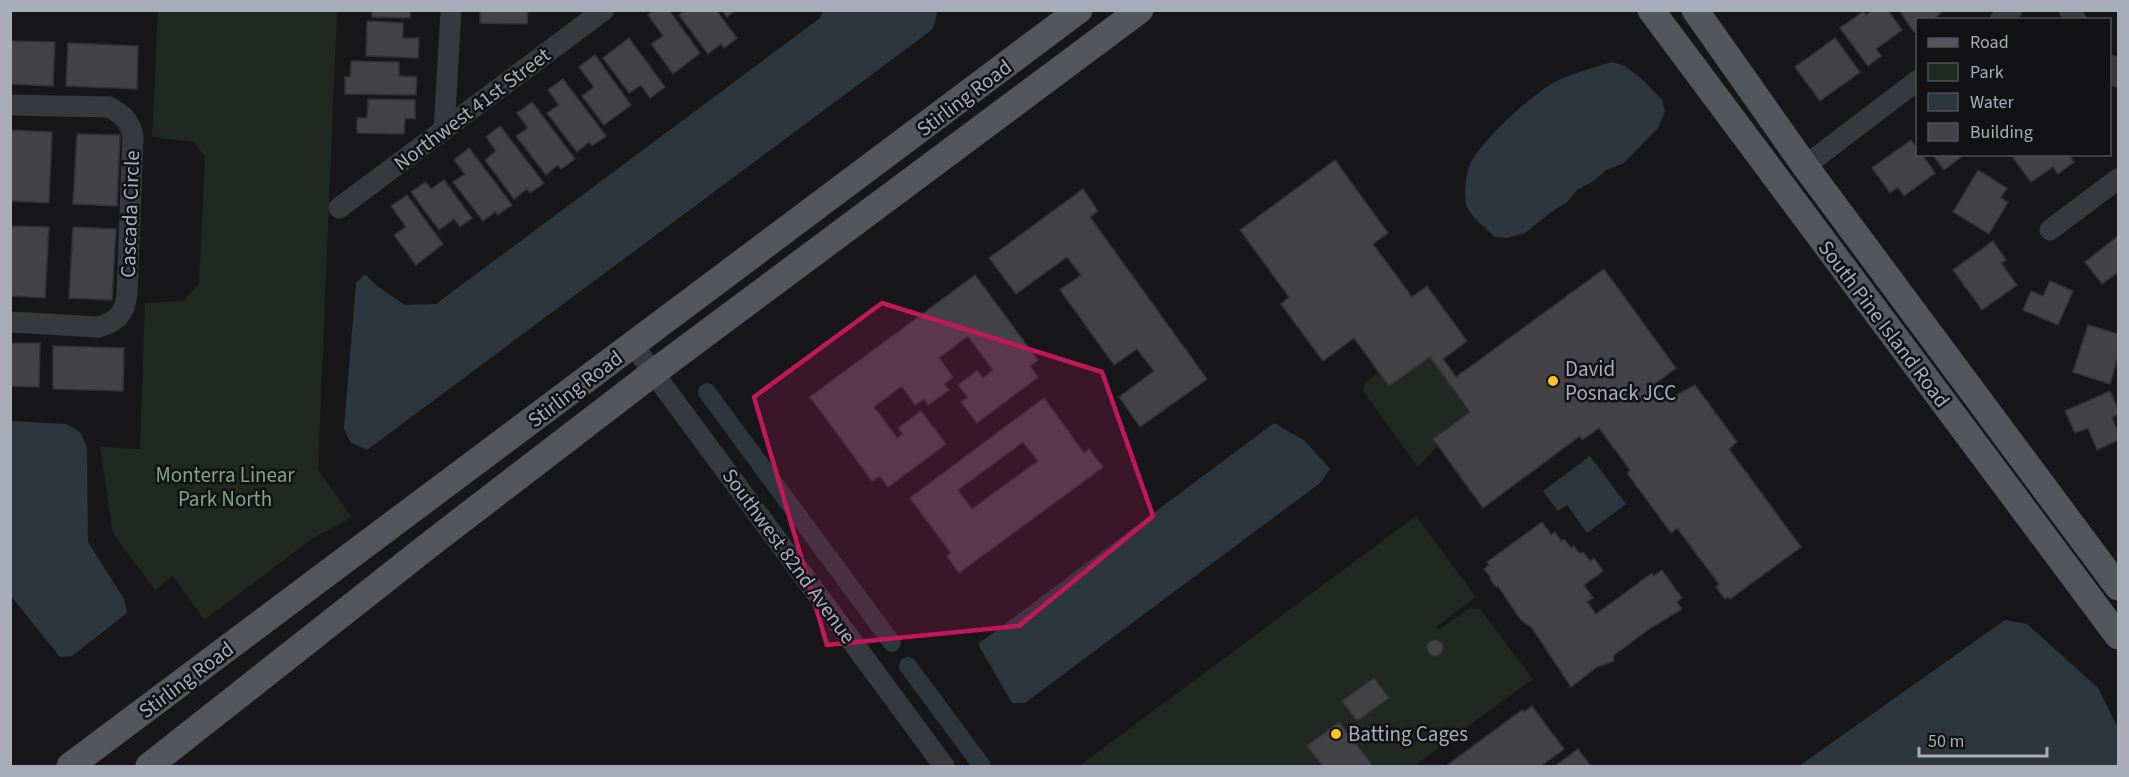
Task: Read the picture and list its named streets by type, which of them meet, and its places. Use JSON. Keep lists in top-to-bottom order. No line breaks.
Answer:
{"streets":{"main road":["Stirling Road","South Pine Island Road"],"street":["Northwest 41st Street","Cascada Circle","Southwest 82nd Avenue"]},"crossings":[["Stirling Road","Southwest 82nd Avenue"]],"parks":["Monterra Linear Park North"],"places":["David Posnack JCC","Batting Cages"],"legend":["Road","Park","Water","Building"],"scale_bar":"50 m"}
